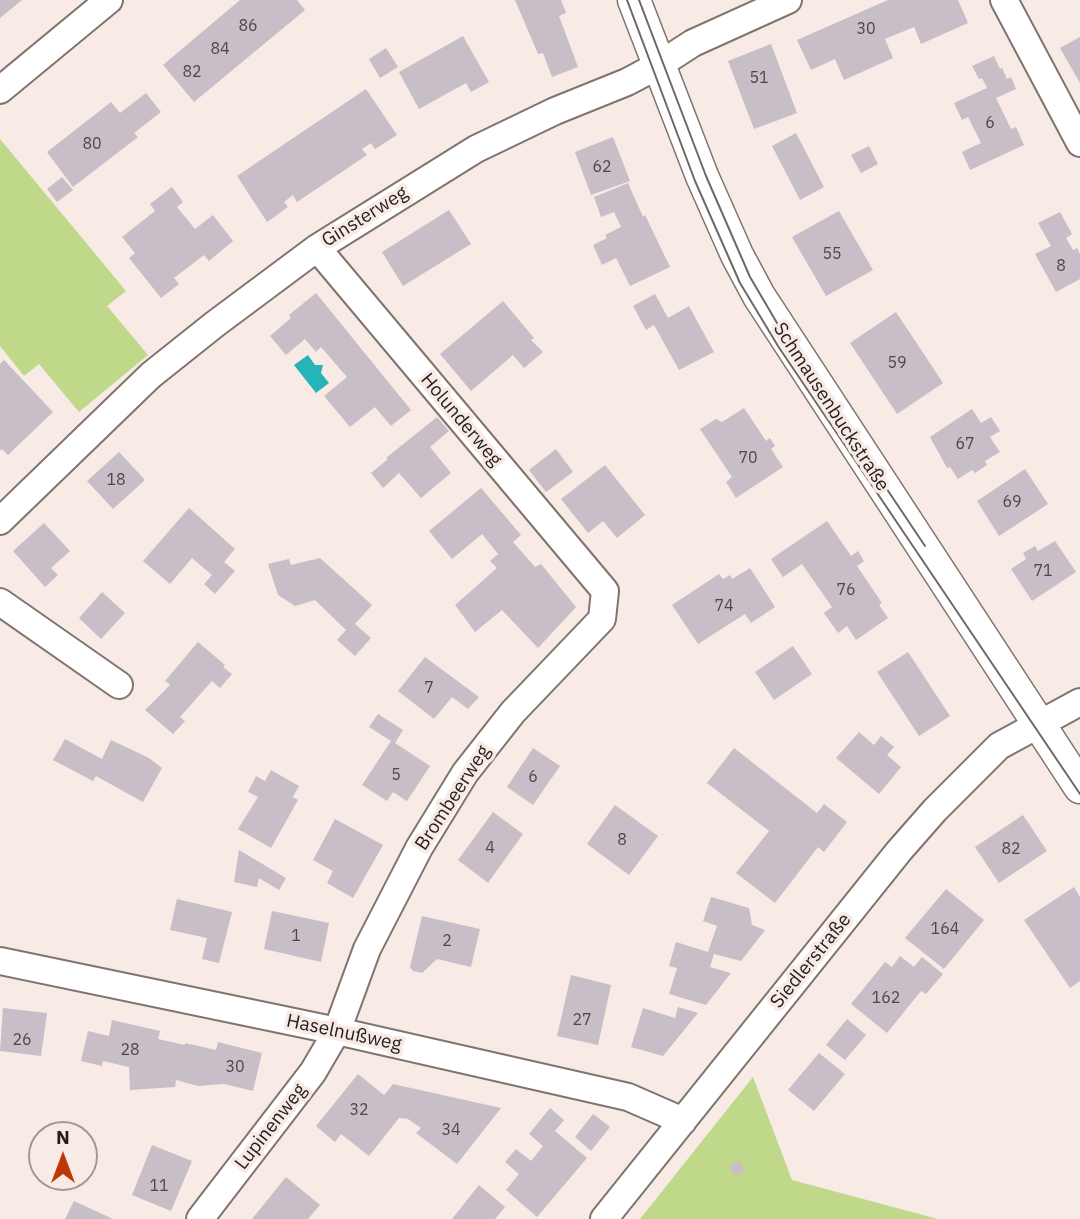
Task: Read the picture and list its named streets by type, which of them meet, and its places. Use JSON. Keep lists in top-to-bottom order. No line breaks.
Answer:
{"streets":{"street":["Ginsterweg","Schmausenbuckstraße","Holunderweg","Brombeerweg","Siedlerstraße","Haselnußweg","Lupinenweg"]},"crossings":[["Ginsterweg","Schmausenbuckstraße"],["Ginsterweg","Holunderweg"],["Schmausenbuckstraße","Siedlerstraße"],["Holunderweg","Brombeerweg"],["Brombeerweg","Haselnußweg"],["Brombeerweg","Lupinenweg"],["Siedlerstraße","Haselnußweg"],["Haselnußweg","Lupinenweg"]],"house_numbers":["86","30","84","82","51","6","80","62","55","8","59","67","70","18","69","71","76","74","7","5","6","8","4","82","164","1","2","162","27","26","28","30","32","34","11"],"north":"top"}
